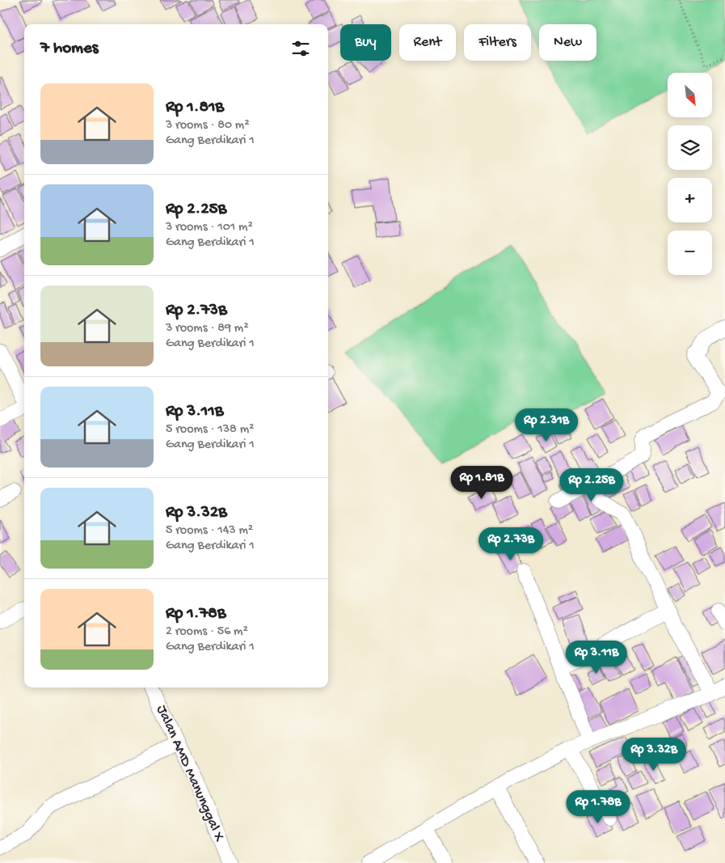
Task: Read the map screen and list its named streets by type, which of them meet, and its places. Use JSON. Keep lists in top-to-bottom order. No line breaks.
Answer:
{"streets":{"street":["Jalan AMD Manunggal X"]},"north":"bottom right","page":{"chip":["Buy","Rent","Filters","New"],"heading":"7 homes","map_buttons":["+","−"],"list":[{"name":"Rp 1.81B","note":"3 rooms · 80 m² · Gang Berdikari 1"},{"name":"Rp 2.25B","note":"3 rooms · 101 m² · Gang Berdikari 1"},{"name":"Rp 2.73B","note":"3 rooms · 89 m² · Gang Berdikari 1"},{"name":"Rp 3.11B","note":"5 rooms · 138 m² · Gang Berdikari 1"},{"name":"Rp 3.32B","note":"5 rooms · 143 m² · Gang Berdikari 1"},{"name":"Rp 1.78B","note":"2 rooms · 56 m² · Gang Berdikari 1"}],"price":["Rp 2.31B","Rp 1.81B","Rp 2.25B","Rp 2.73B","Rp 3.11B","Rp 3.32B","Rp 1.78B"]}}
